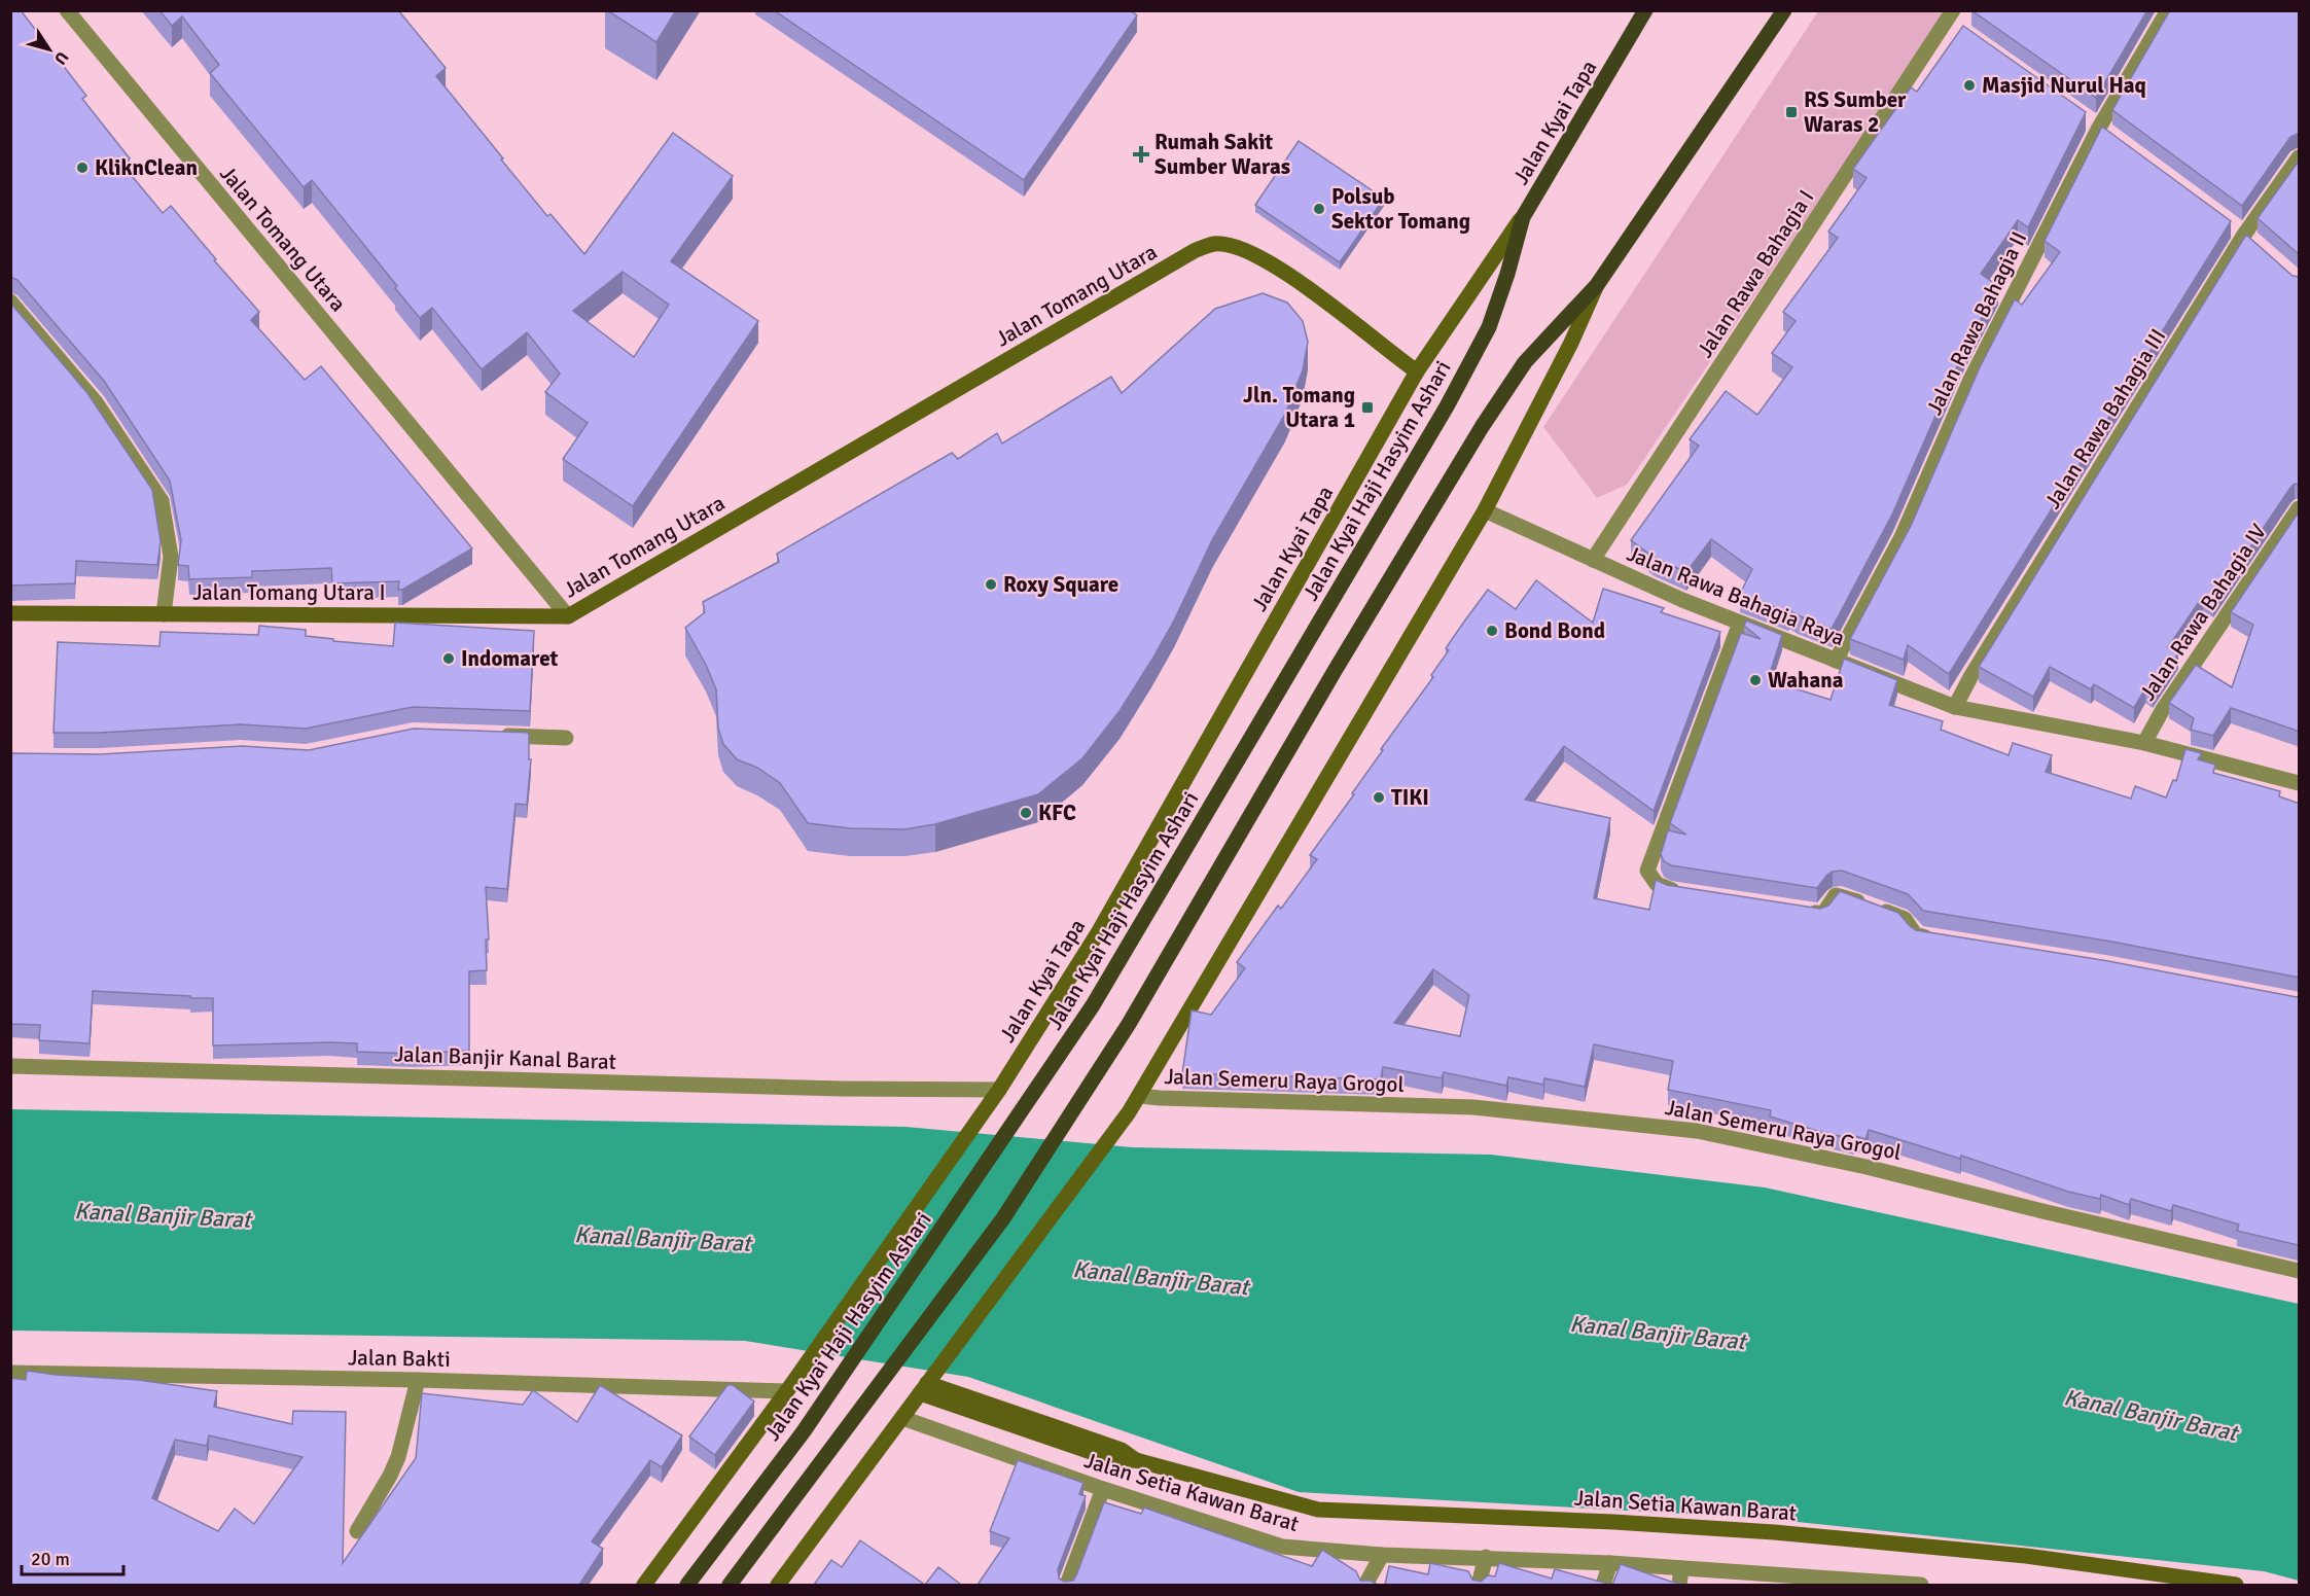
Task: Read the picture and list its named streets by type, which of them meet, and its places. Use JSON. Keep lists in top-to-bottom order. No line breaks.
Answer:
{"streets":{"main road":["Jalan Kyai Tapa","Jalan Tomang Utara","Jalan Kyai Haji Hasyim Ashari","Jalan Tomang Utara I","Jalan Setia Kawan Barat"],"street":["Jalan Rawa Bahagia I","Jalan Rawa Bahagia II","Jalan Rawa Bahagia III","Jalan Rawa Bahagia Raya","Jalan Rawa Bahagia IV","Jalan Banjir Kanal Barat","Jalan Semeru Raya Grogol","Jalan Bakti"]},"crossings":[["Jalan Kyai Tapa","Jalan Tomang Utara"],["Jalan Kyai Tapa","Jalan Kyai Haji Hasyim Ashari"],["Jalan Kyai Tapa","Jalan Banjir Kanal Barat"],["Jalan Tomang Utara","Jalan Tomang Utara I"],["Jalan Rawa Bahagia I","Jalan Rawa Bahagia Raya"],["Jalan Rawa Bahagia II","Jalan Rawa Bahagia Raya"],["Jalan Rawa Bahagia III","Jalan Rawa Bahagia Raya"],["Jalan Kyai Haji Hasyim Ashari","Jalan Bakti"],["Jalan Rawa Bahagia Raya","Jalan Rawa Bahagia IV"]],"water":["Kanal Banjir Barat"],"places":{"other":["Masjid Nurul Haq","KliknClean","Polsub Sektor Tomang","Roxy Square","Bond Bond","Indomaret","Wahana","TIKI","KFC"],"transit":["RS Sumber Waras 2","Jln. Tomang Utara 1"],"health":["Rumah Sakit Sumber Waras"]},"scale_bar":"20 m","north":"bottom right"}
